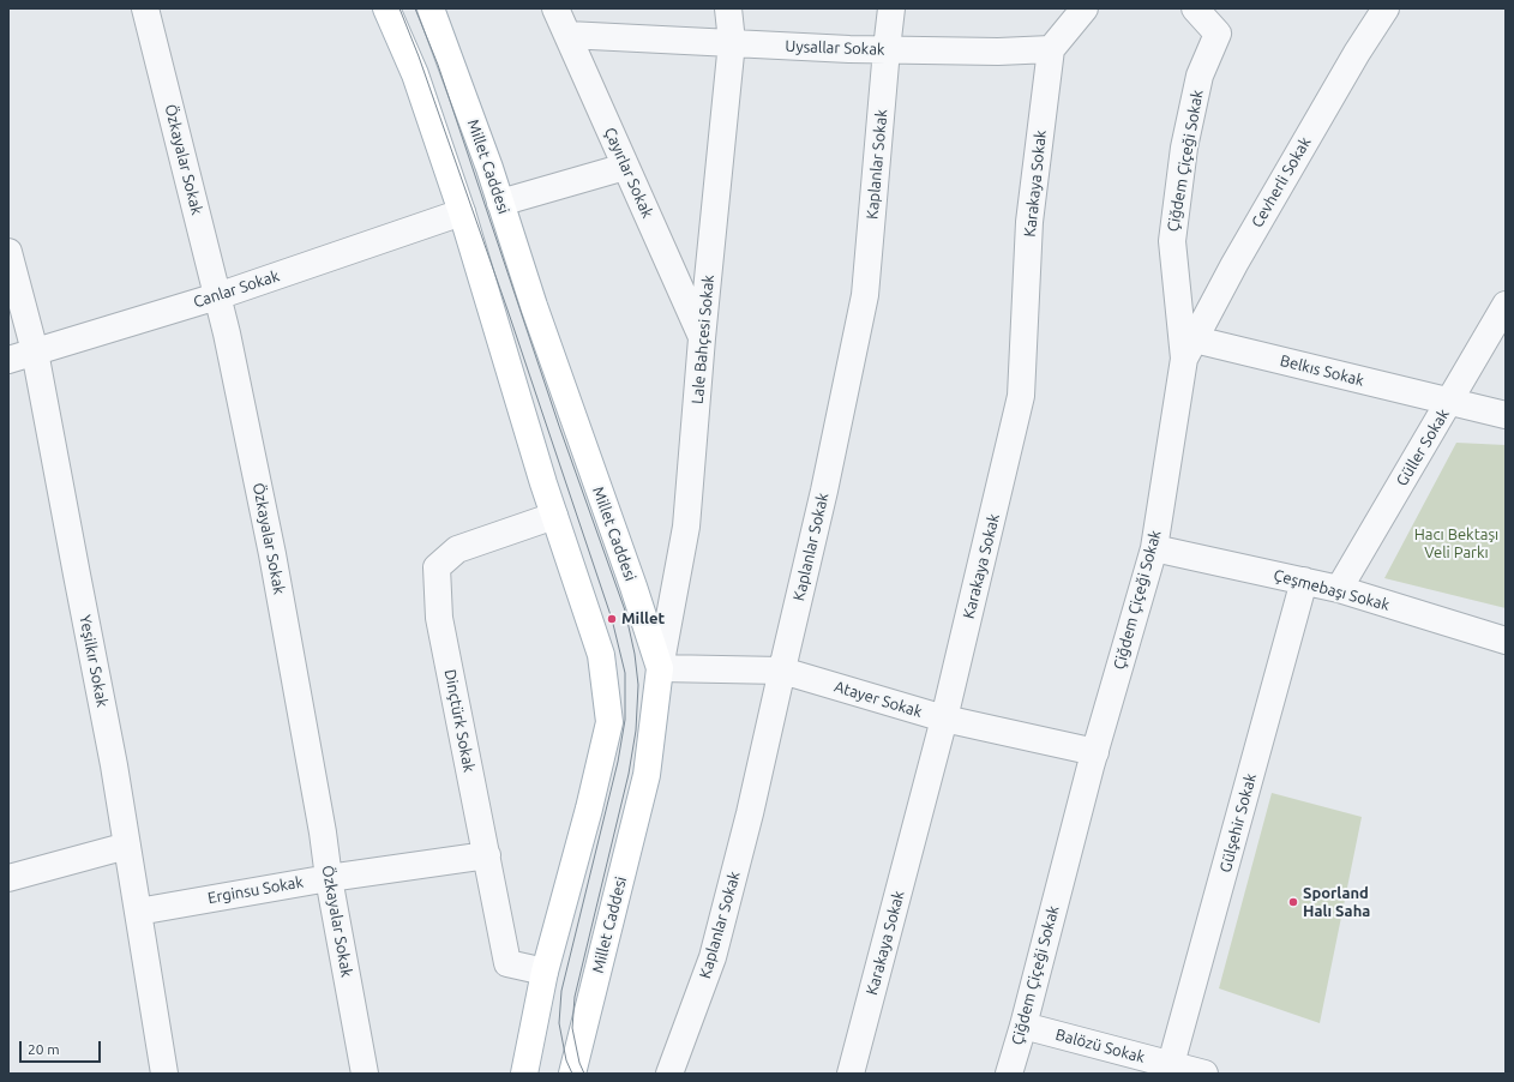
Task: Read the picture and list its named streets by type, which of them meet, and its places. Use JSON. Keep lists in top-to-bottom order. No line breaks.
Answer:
{"streets":{"main road":["Millet Caddesi"],"street":["Uysallar Sokak","Özkayalar Sokak","Çiğdem Çiçeği Sokak","Kaplanlar Sokak","Çayırlar Sokak","Cevherli Sokak","Karakaya Sokak","Canlar Sokak","Lale Bahçesi Sokak","Belkıs Sokak","Güller Sokak","Çeşmebaşı Sokak","Yeşilkır Sokak","Atayer Sokak","Dinçtürk Sokak","Gülşehir Sokak","Erginsu Sokak","Balözü Sokak"]},"crossings":[["Uysallar Sokak","Kaplanlar Sokak"],["Uysallar Sokak","Çayırlar Sokak"],["Uysallar Sokak","Karakaya Sokak"],["Uysallar Sokak","Lale Bahçesi Sokak"],["Özkayalar Sokak","Canlar Sokak"],["Özkayalar Sokak","Erginsu Sokak"],["Çiğdem Çiçeği Sokak","Cevherli Sokak"],["Çiğdem Çiçeği Sokak","Belkıs Sokak"],["Çiğdem Çiçeği Sokak","Çeşmebaşı Sokak"],["Çiğdem Çiçeği Sokak","Atayer Sokak"],["Çiğdem Çiçeği Sokak","Balözü Sokak"],["Kaplanlar Sokak","Atayer Sokak"],["Millet Caddesi","Lale Bahçesi Sokak"],["Millet Caddesi","Atayer Sokak"],["Çayırlar Sokak","Lale Bahçesi Sokak"],["Cevherli Sokak","Belkıs Sokak"],["Karakaya Sokak","Atayer Sokak"],["Canlar Sokak","Yeşilkır Sokak"],["Lale Bahçesi Sokak","Atayer Sokak"],["Belkıs Sokak","Güller Sokak"],["Güller Sokak","Çeşmebaşı Sokak"],["Çeşmebaşı Sokak","Gülşehir Sokak"],["Yeşilkır Sokak","Erginsu Sokak"],["Dinçtürk Sokak","Erginsu Sokak"],["Gülşehir Sokak","Balözü Sokak"]],"parks":["Hacı Bektaşı Veli Parkı"],"places":["Millet","Sporland Halı Saha"],"scale_bar":"20 m"}
